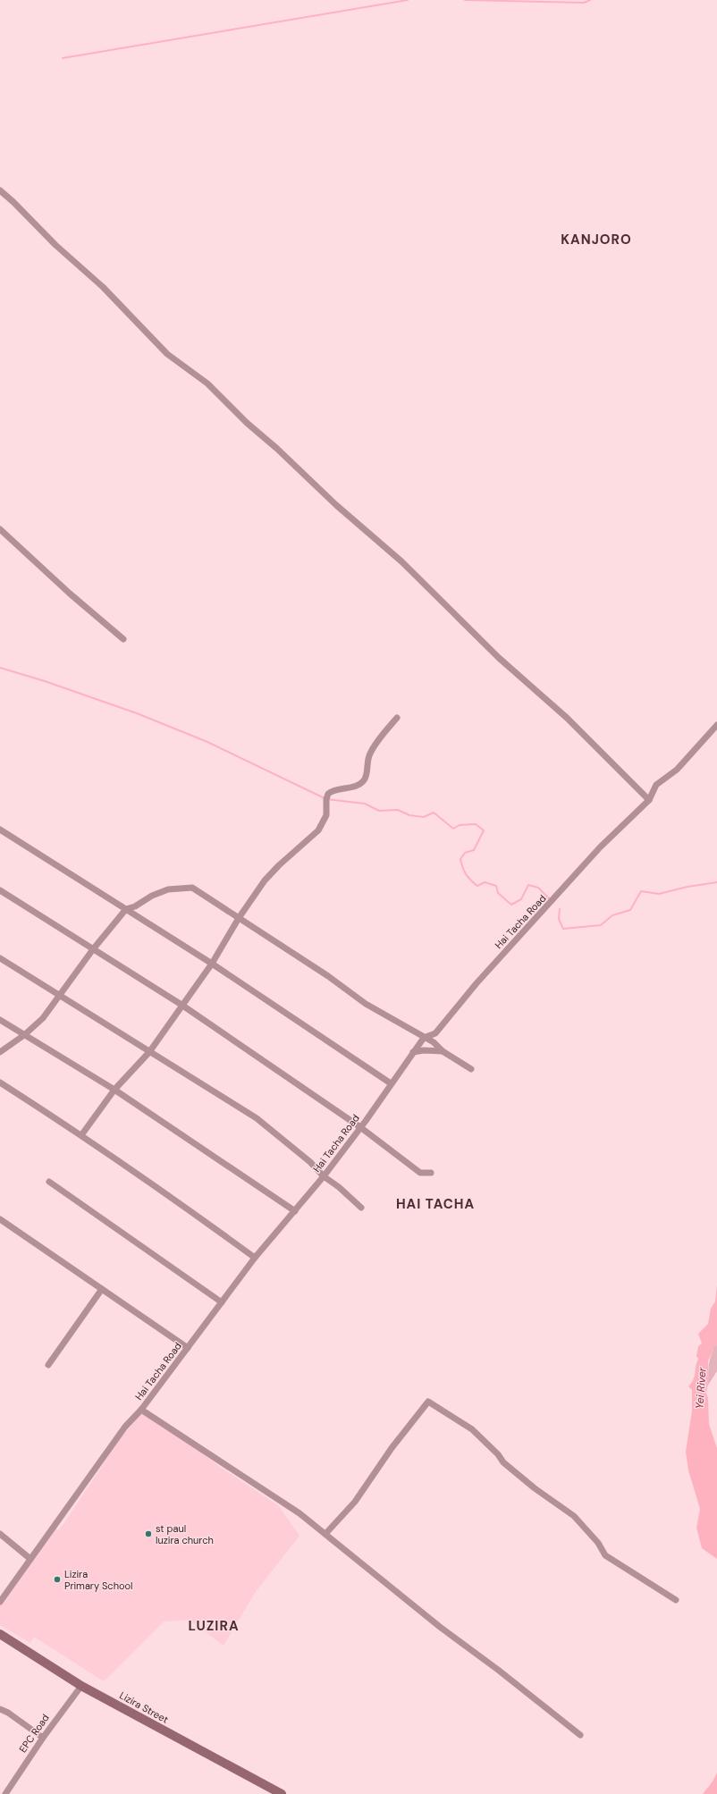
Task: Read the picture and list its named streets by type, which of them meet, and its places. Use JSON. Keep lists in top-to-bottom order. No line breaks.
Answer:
{"streets":{"street":["Hai Tacha Road","Lizira Street","EPC Road"]},"crossings":[["Lizira Street","EPC Road"]],"districts":["KANJORO","HAI TACHA","LUZIRA"],"water":["Yei River"],"places":["st paul luzira church","Lizira Primary School"]}
